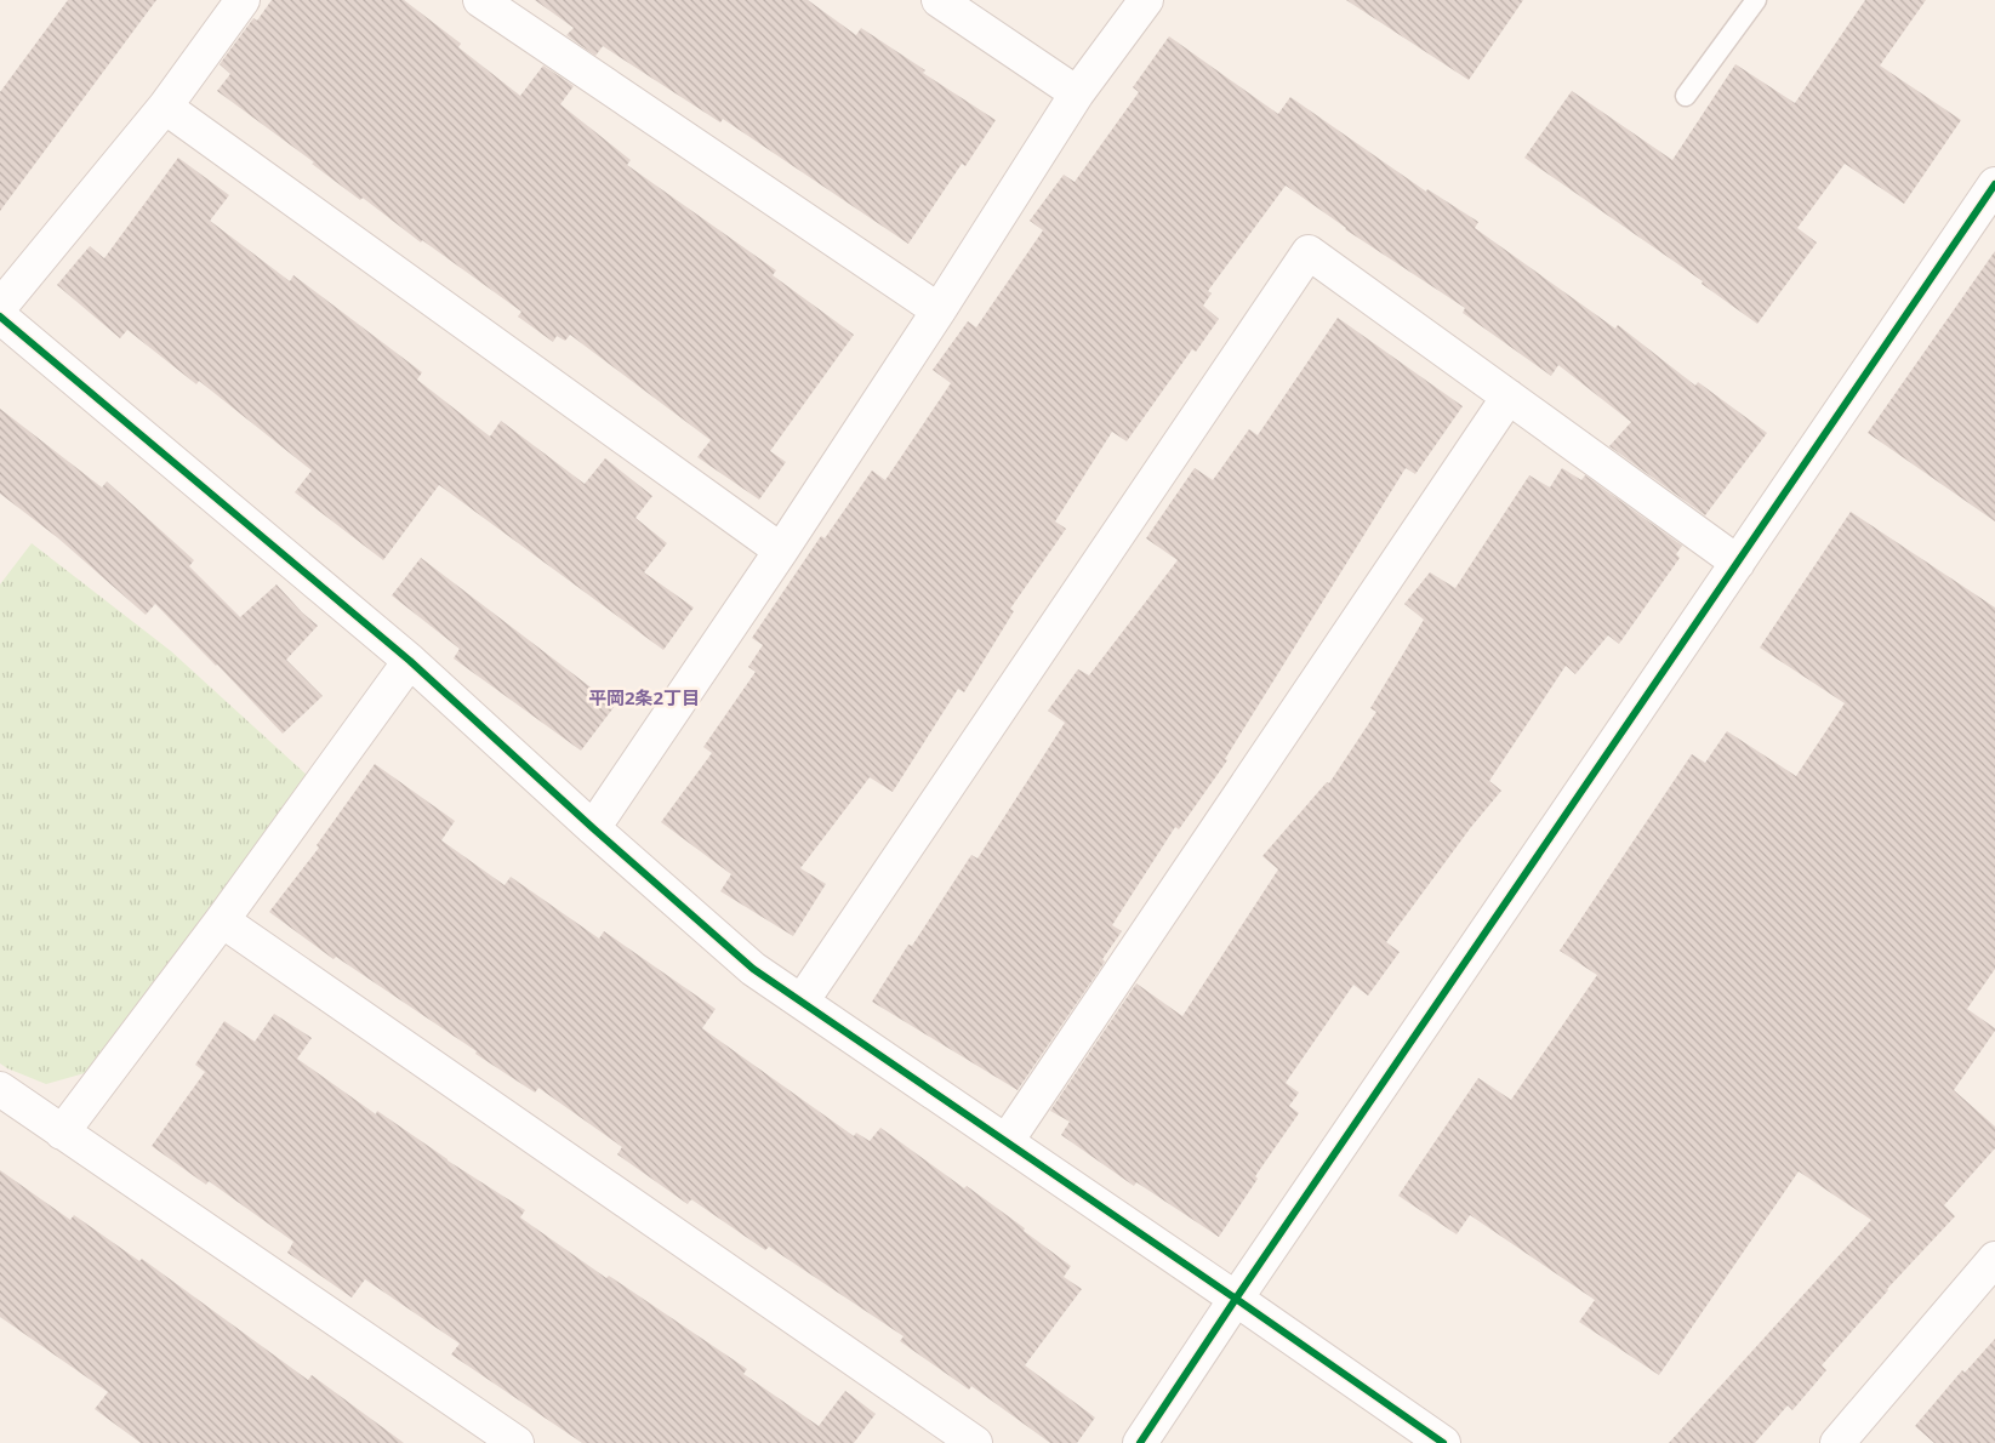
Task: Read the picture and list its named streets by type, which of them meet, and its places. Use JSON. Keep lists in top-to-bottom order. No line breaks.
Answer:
{"districts":["平岡2条2丁目"]}
